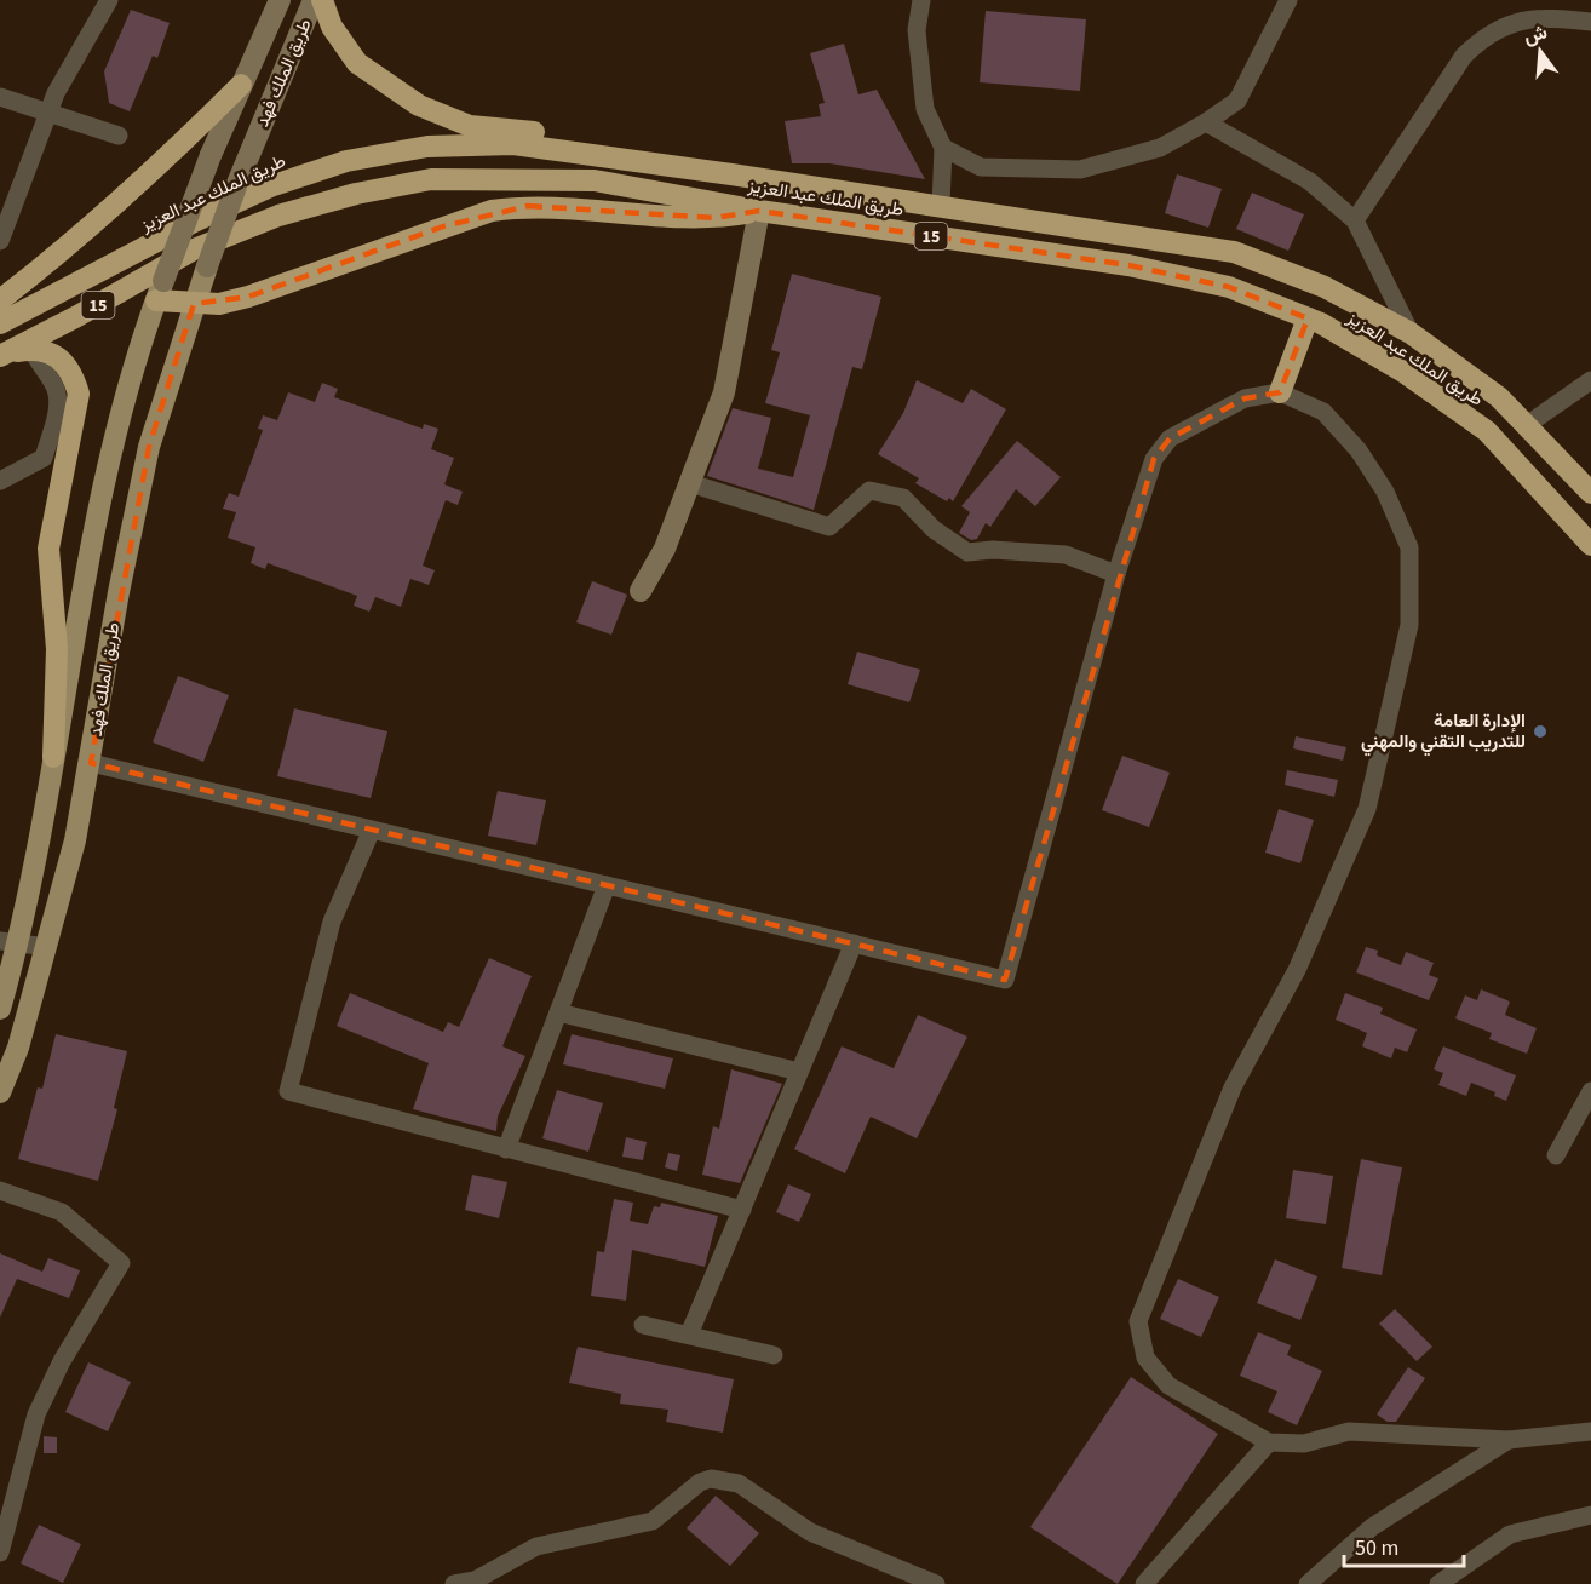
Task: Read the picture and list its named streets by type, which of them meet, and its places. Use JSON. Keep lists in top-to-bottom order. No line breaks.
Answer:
{"streets":{"highway":["طريق الملك عبد العزيز","15"],"main road":["طريق الملك فهد"]},"places":["الإدارة العامة للتدريب التقني والمهني"],"scale_bar":"50 m","north":"top"}
